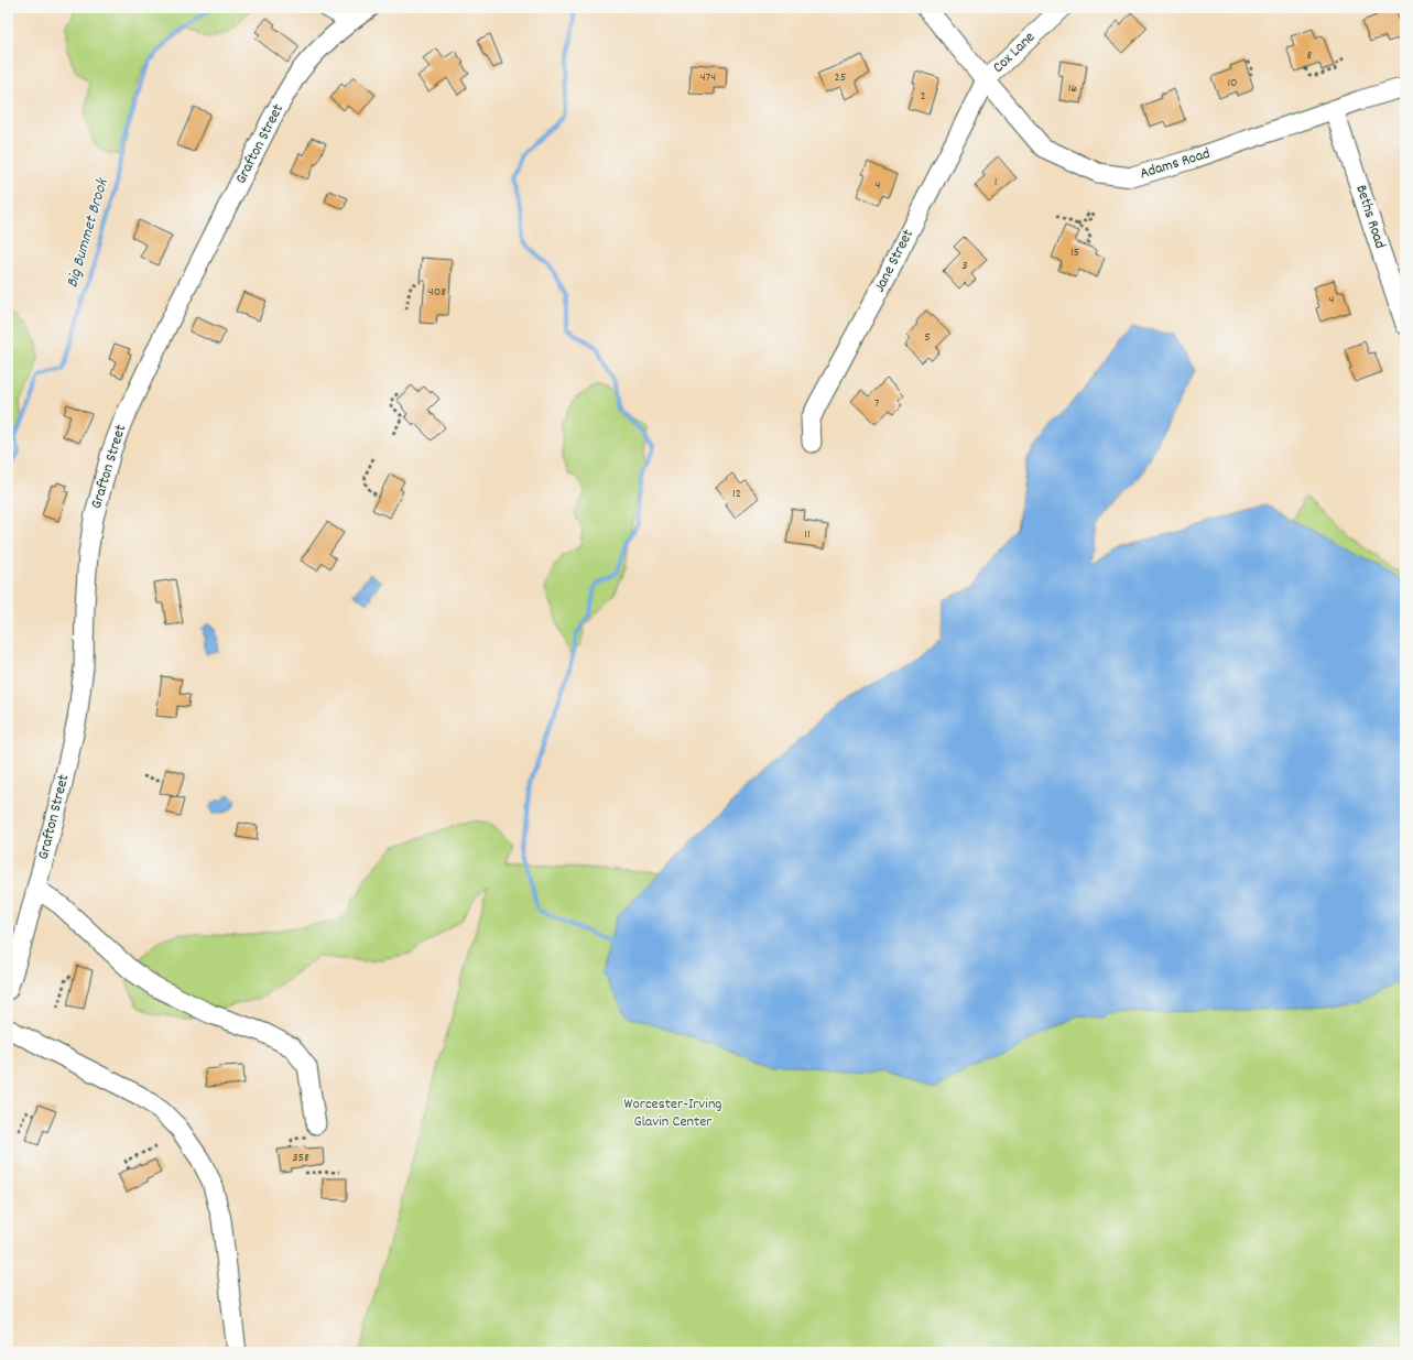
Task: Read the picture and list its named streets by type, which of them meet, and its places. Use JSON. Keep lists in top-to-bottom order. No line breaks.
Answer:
{"streets":{"street":["Cox Lane","Grafton Street","Adams Road","Beths Road","Jane Street"]},"crossings":[["Cox Lane","Adams Road"],["Cox Lane","Jane Street"],["Adams Road","Beths Road"],["Adams Road","Jane Street"]],"water":["Big Bummet Brook"],"parks":["Worcester-Irving Glavin Center"],"house_numbers":["8","474","25","10","16","2","1","4","15","3","408","4","5","7","12","11","358"]}
